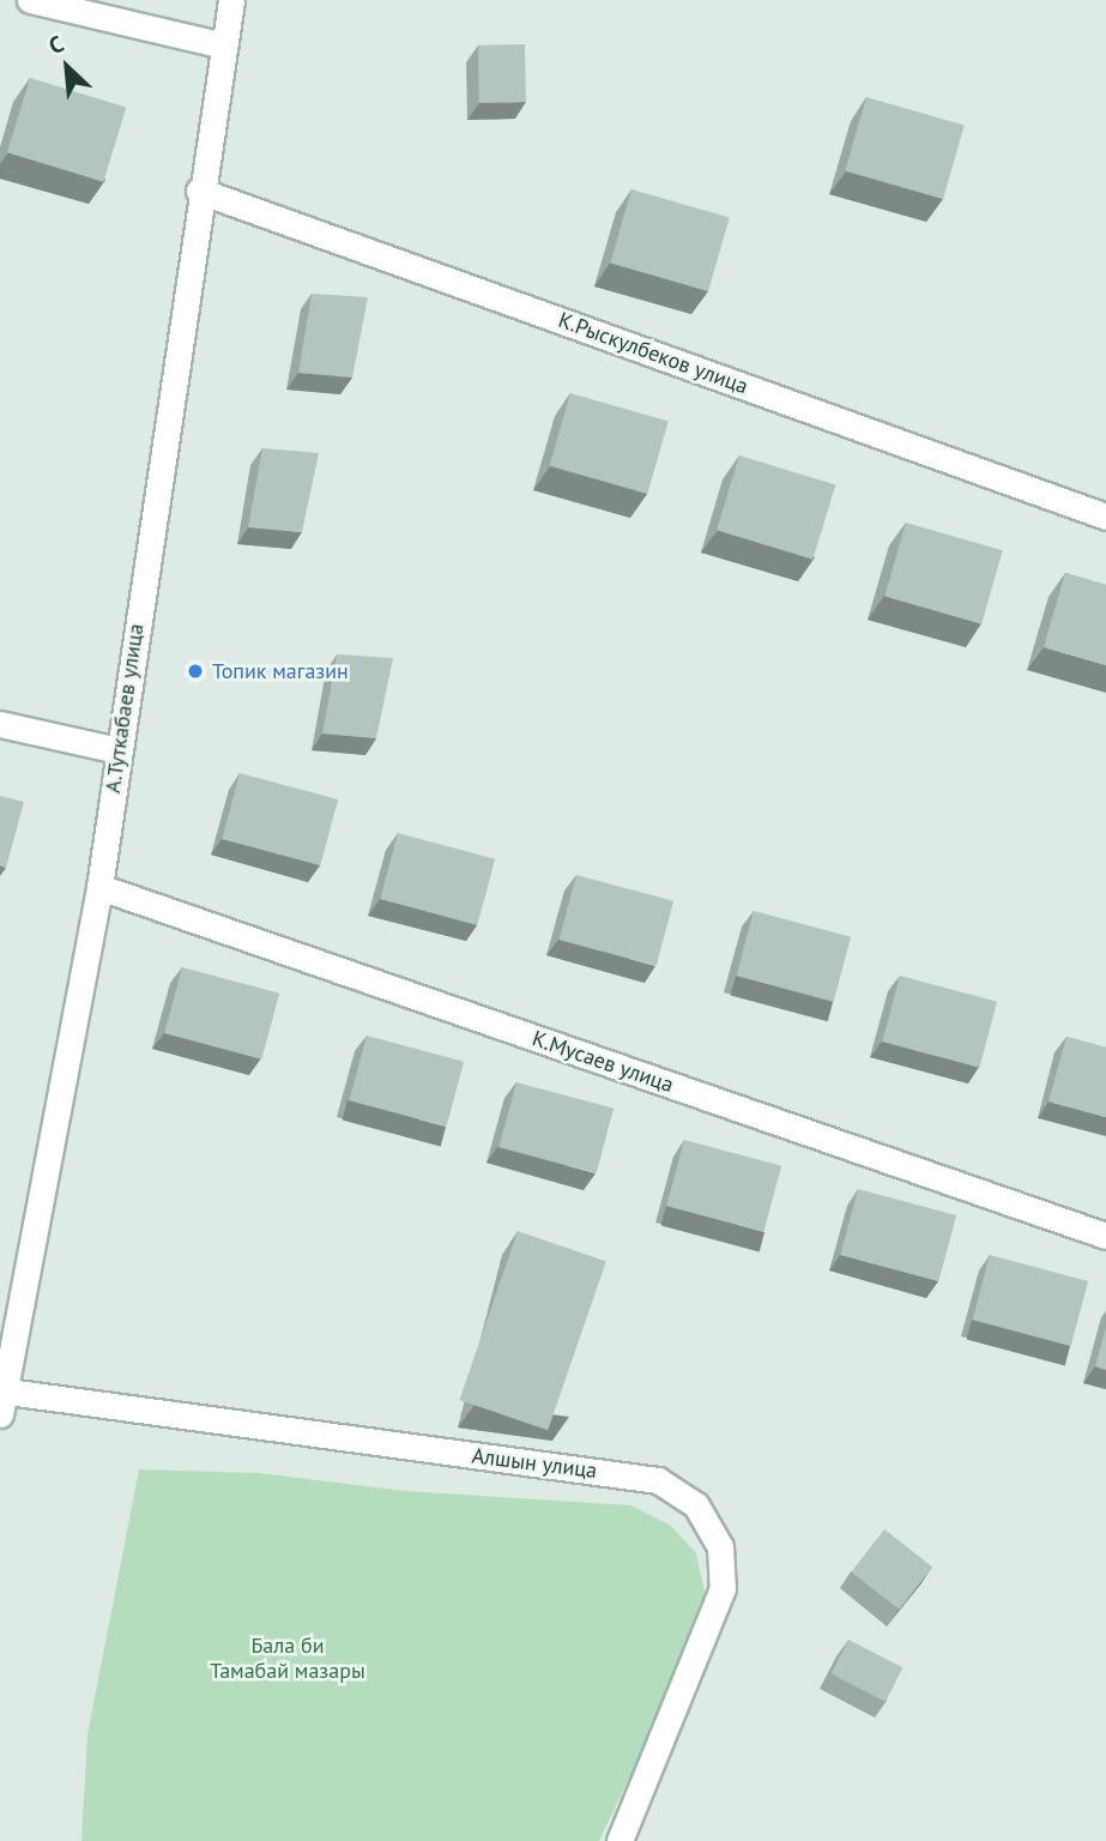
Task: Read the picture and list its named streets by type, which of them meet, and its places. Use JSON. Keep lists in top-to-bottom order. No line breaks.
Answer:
{"streets":{"street":["К.Рыскулбеков улица","А.Туткабаев улица","К.Мусаев улица","Алшын улица"]},"crossings":[["К.Рыскулбеков улица","А.Туткабаев улица"],["А.Туткабаев улица","К.Мусаев улица"],["А.Туткабаев улица","Алшын улица"]],"parks":["Бала би Тамабай мазары"],"places":["Топик магазин"],"north":"top left"}
